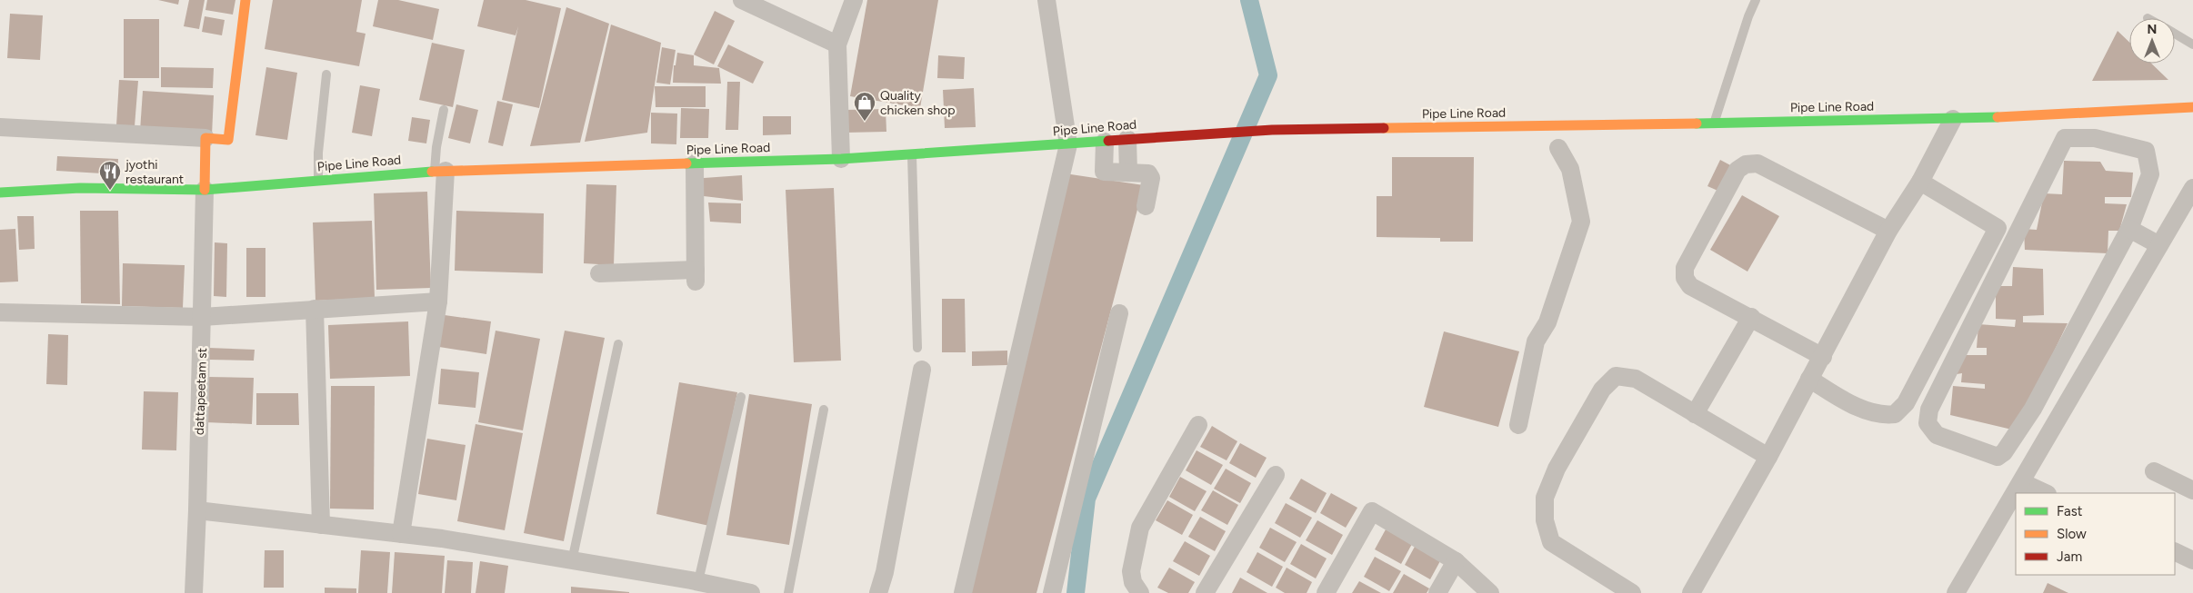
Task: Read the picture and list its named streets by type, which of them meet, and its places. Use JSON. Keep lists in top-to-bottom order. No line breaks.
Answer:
{"streets":{"street":["Pipe Line Road","dattapeetam st"]},"crossings":[["Pipe Line Road","dattapeetam st"]],"places":{"shop":["Quality chicken shop"],"restaurant":["jyothi restaurant"]},"legend":["Fast","Slow","Jam"],"north":"top"}
